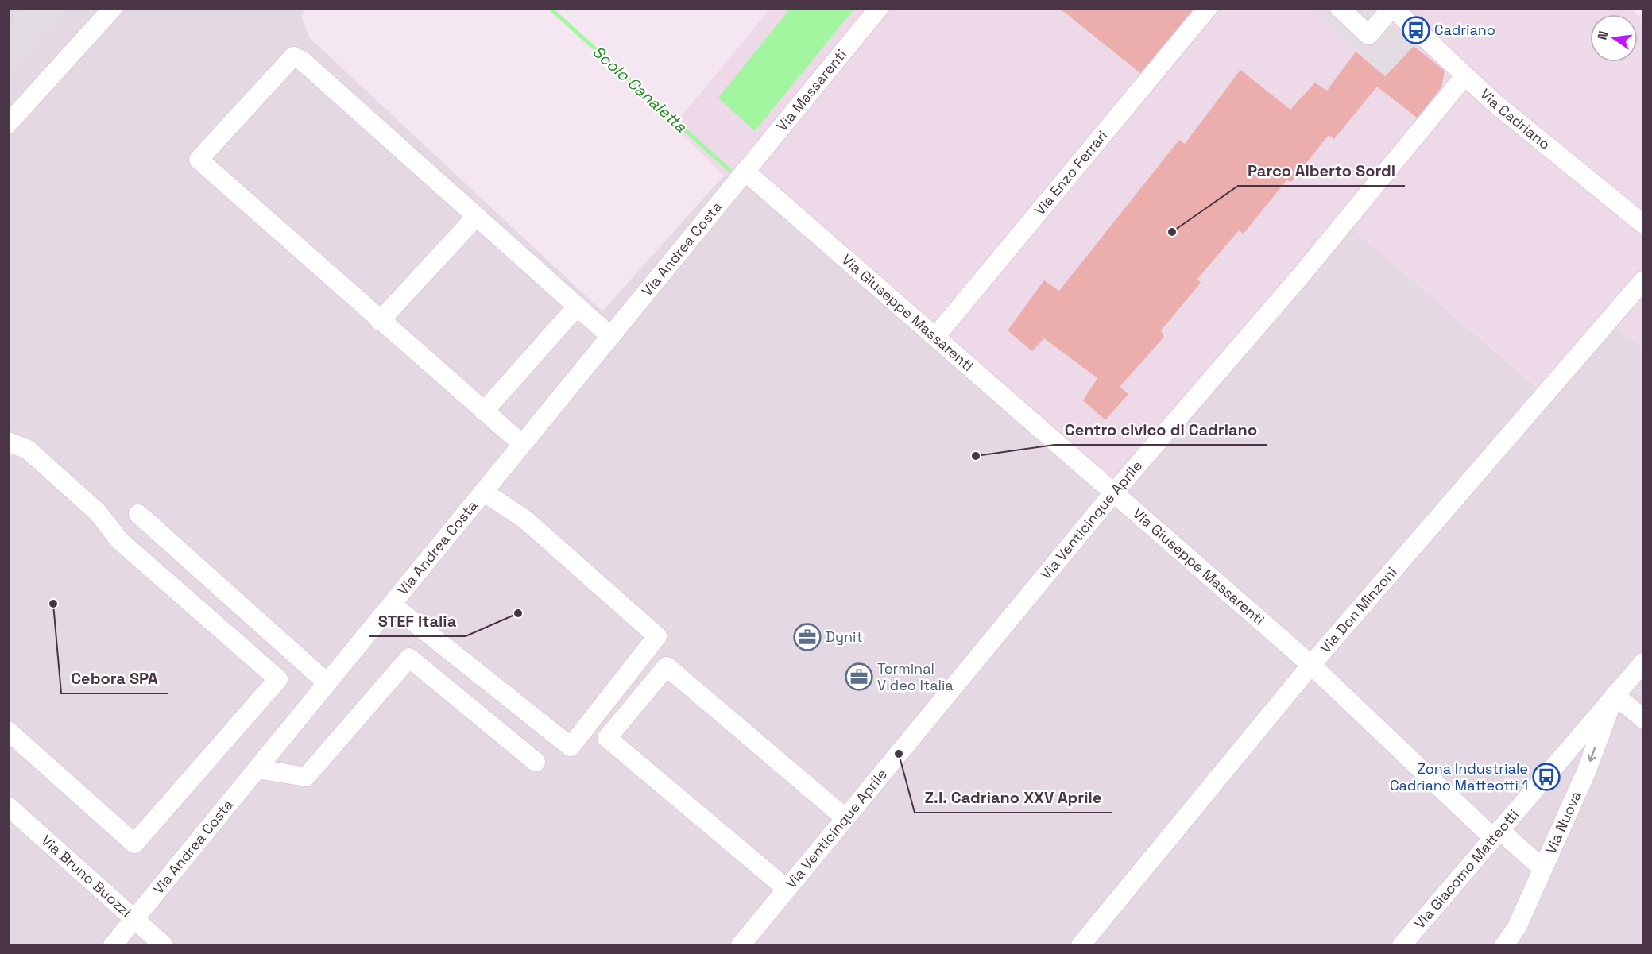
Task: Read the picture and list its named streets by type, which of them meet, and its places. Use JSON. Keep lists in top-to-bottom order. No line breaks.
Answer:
{"streets":{"street":["Via Massarenti","Via Cadriano","Via Enzo Ferrari","Via Andrea Costa","Via Giuseppe Massarenti","Via Venticinque Aprile","Via Don Minzoni","Via Nuova","Via Giacomo Matteotti","Via Bruno Buozzi"]},"crossings":[["Via Massarenti","Via Andrea Costa"],["Via Massarenti","Via Giuseppe Massarenti"],["Via Cadriano","Via Venticinque Aprile"],["Via Enzo Ferrari","Via Giuseppe Massarenti"],["Via Andrea Costa","Via Giuseppe Massarenti"],["Via Andrea Costa","Via Bruno Buozzi"],["Via Giuseppe Massarenti","Via Venticinque Aprile"],["Via Giuseppe Massarenti","Via Don Minzoni"],["Via Giuseppe Massarenti","Via Nuova"],["Via Giuseppe Massarenti","Via Giacomo Matteotti"],["Via Nuova","Via Giacomo Matteotti"]],"one_way":["Via Nuova"],"water":["Scolo Canaletta"],"places":{"bus stop":["Cadriano","Zona Industriale Cadriano Matteotti 1"],"other":["Parco Alberto Sordi","Centro civico di Cadriano","Cebora SPA","STEF Italia","Z.I. Cadriano XXV Aprile"],"office":["Dynit","Terminal Video Italia"]},"north":"left"}
